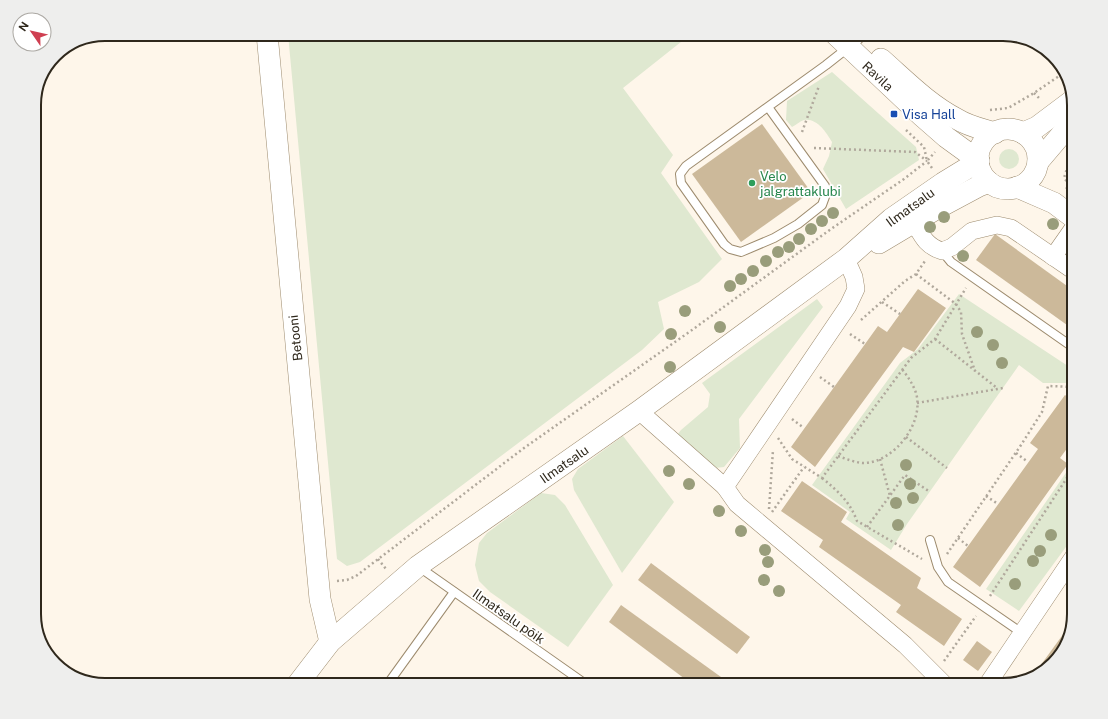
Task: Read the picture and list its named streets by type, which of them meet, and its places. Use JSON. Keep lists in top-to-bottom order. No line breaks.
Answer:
{"streets":{"street":["Ravila","Ilmatsalu","Betooni"],"lane":["Ilmatsalu põik"]},"crossings":[["Ravila","Ilmatsalu"],["Ilmatsalu","Betooni"],["Ilmatsalu","Ilmatsalu põik"]],"places":{"transit":["Visa Hall"],"other":["Velo jalgrattaklubi"]},"north":"top left"}
